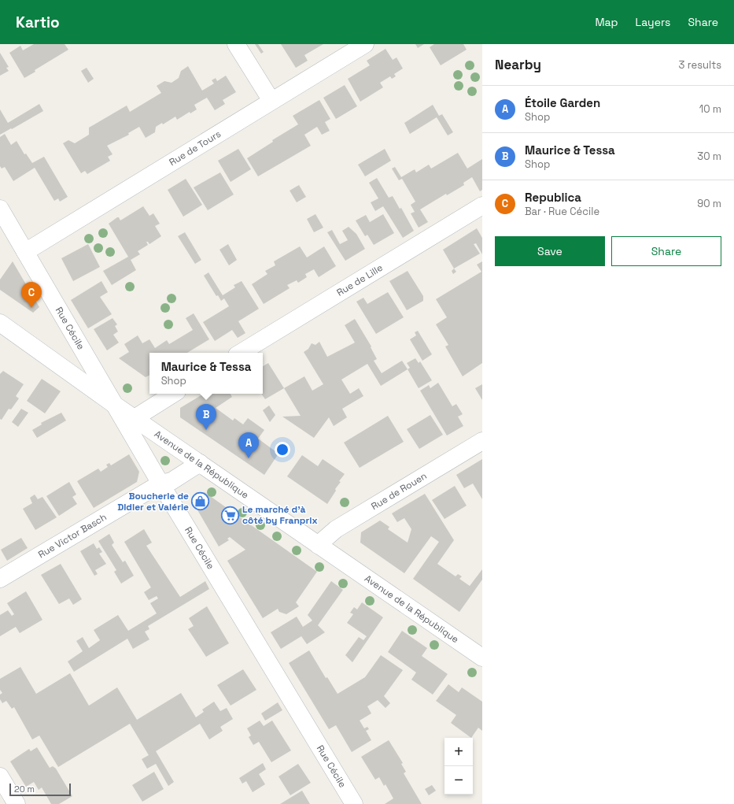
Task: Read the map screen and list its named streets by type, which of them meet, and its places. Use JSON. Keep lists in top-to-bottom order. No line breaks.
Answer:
{"streets":{"street":["Rue de Tours","Rue de Lille","Rue Cécile","Avenue de la République","Rue de Rouen","Rue Victor Basch"]},"crossings":[["Rue de Tours","Rue Cécile"],["Rue Cécile","Avenue de la République"],["Rue Cécile","Rue Victor Basch"],["Avenue de la République","Rue de Rouen"],["Avenue de la République","Rue Victor Basch"]],"places":{"shop":["Boucherie de Didier et Valérie"],"supermarket":["Le marché d'à côté by Franprix"]},"scale_bar":"20 m","page":{"header":"Kartio","nav":["Map","Layers","Share"],"heading":["Nearby","3 results"],"list":[{"mark":"A","name":"Étoile Garden","note":"Shop","value":"10 m"},{"mark":"B","name":"Maurice & Tessa","note":"Shop","value":"30 m"},{"mark":"C","name":"Republica","note":"Bar · Rue Cécile","value":"90 m"}],"buttons":["Save","Share"],"pins":["C","B","A"],"popup":["Maurice & Tessa","Shop"],"map_buttons":["+","−"],"scale":"20 m"}}
